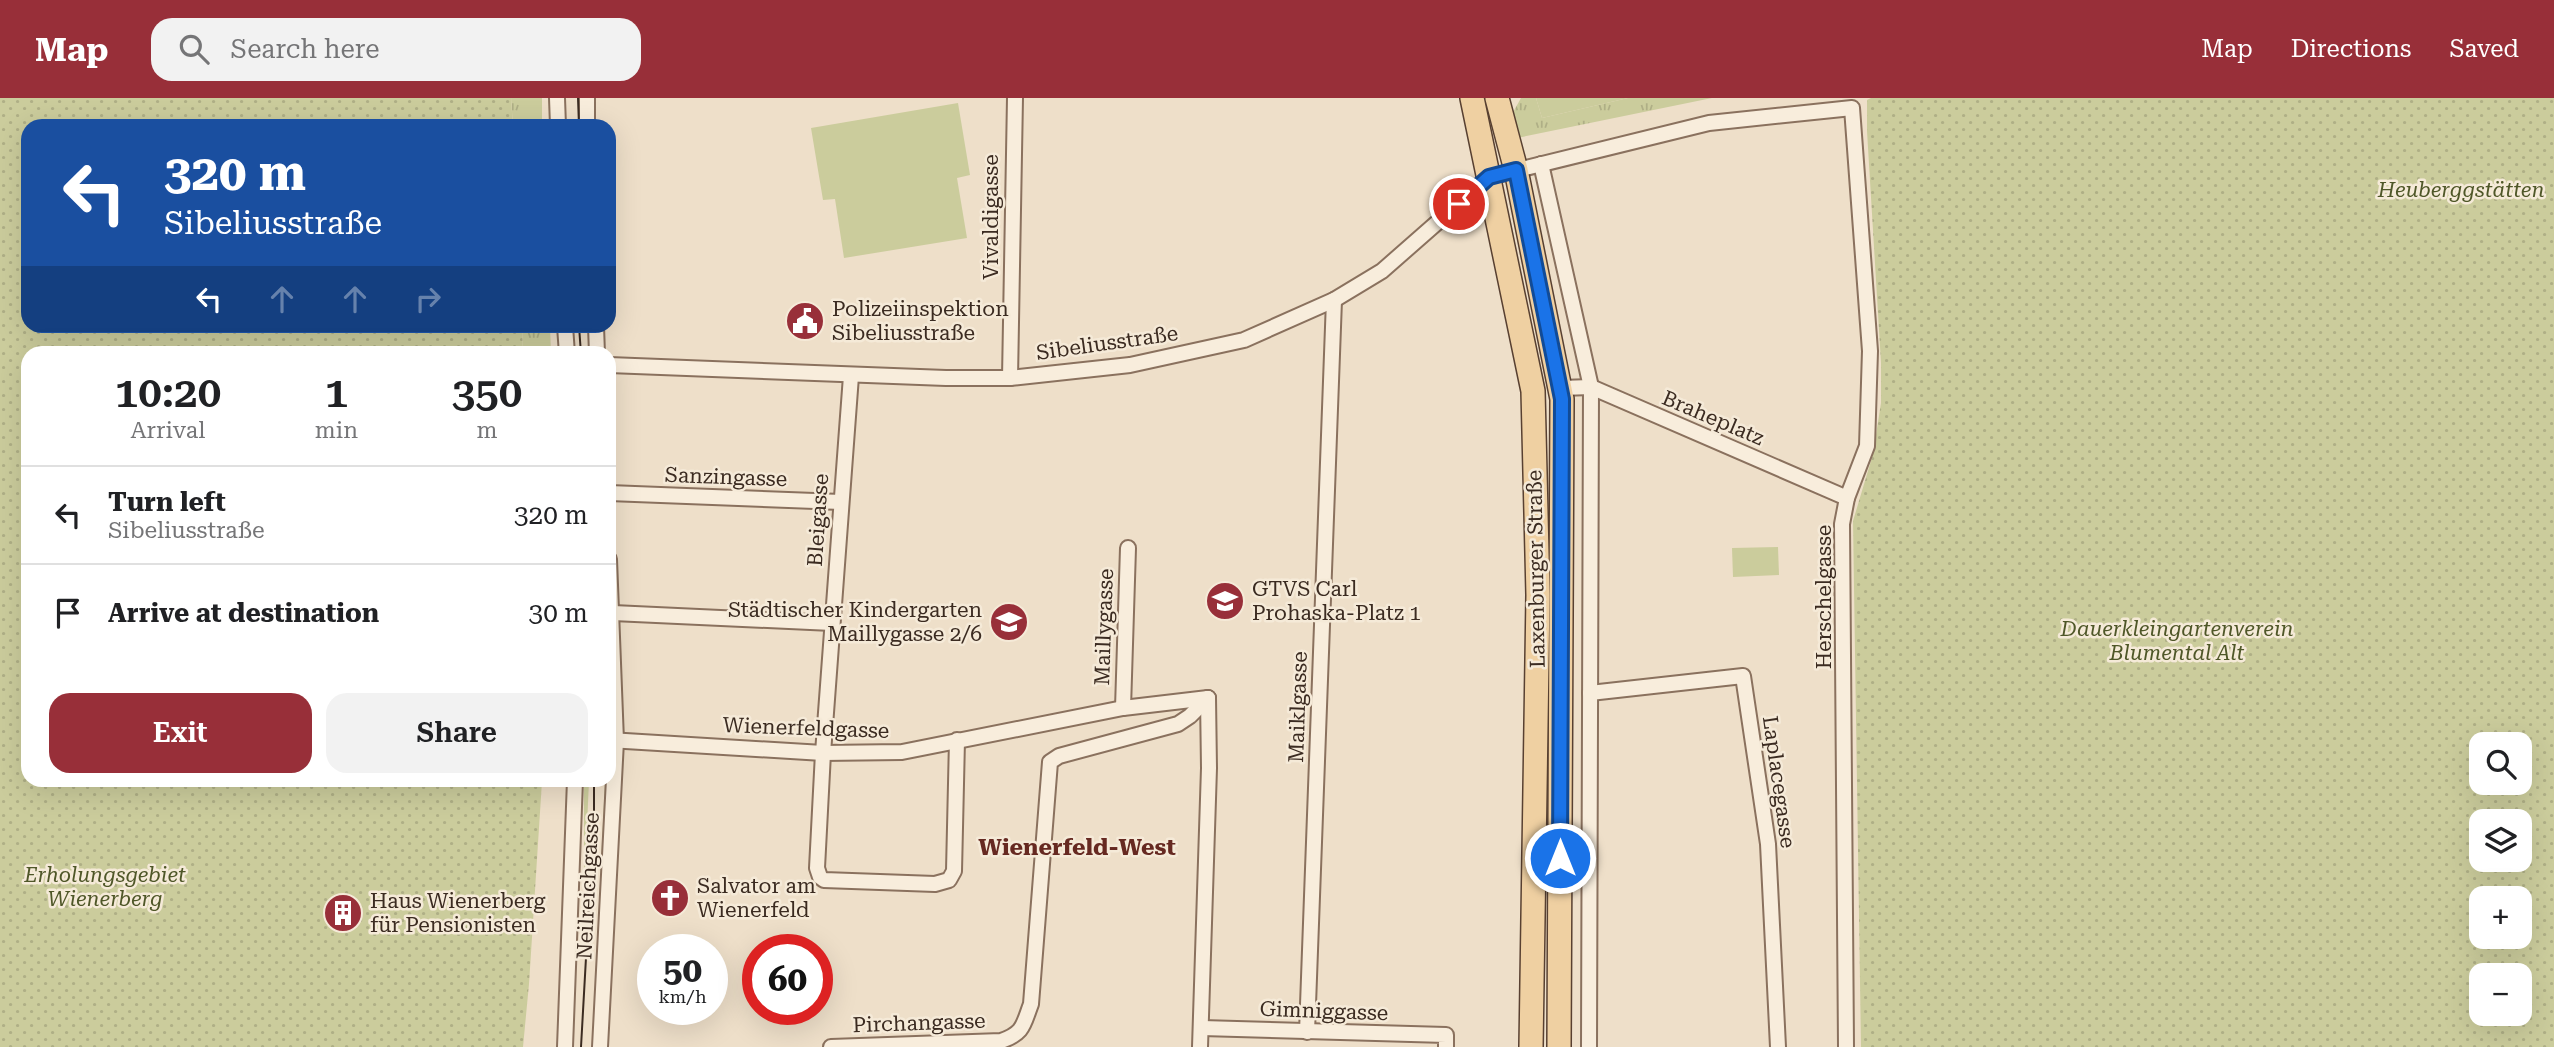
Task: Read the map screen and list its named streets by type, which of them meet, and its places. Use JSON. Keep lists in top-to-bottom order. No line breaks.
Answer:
{"streets":{"main road":["Laxenburger Straße"],"street":["Vivaldigasse","Sibeliusstraße","Braheplatz","Sanzingasse","Bleigasse","Herschelgasse","Maillygasse","Maiklgasse","Wienerfeldgasse","Laplacegasse","Neilreichgasse","Gimniggasse","Pirchangasse"]},"crossings":[["Vivaldigasse","Sibeliusstraße"],["Sibeliusstraße","Bleigasse"],["Sibeliusstraße","Laxenburger Straße"],["Sibeliusstraße","Herschelgasse"],["Sibeliusstraße","Maiklgasse"],["Braheplatz","Laxenburger Straße"],["Braheplatz","Herschelgasse"],["Sanzingasse","Bleigasse"],["Bleigasse","Wienerfeldgasse"],["Maillygasse","Wienerfeldgasse"],["Maiklgasse","Gimniggasse"],["Wienerfeldgasse","Pirchangasse"]],"districts":["Wienerfeld-West"],"parks":["Heuberggstätten","Dauerkleingartenverein Blumental Alt","Erholungsgebiet Wienerberg"],"places":{"public building":["Polizeiinspektion Sibeliusstraße"],"school or university":["GTVS Carl Prohaska-Platz 1","Städtischer Kindergarten Maillygasse 2/6"],"church":["Salvator am Wienerfeld"],"building":["Haus Wienerberg für Pensionisten"]},"page":{"header":"Map","search":"Search here","nav":["Map","Directions","Saved"],"turn":["320 m","Sibeliusstraße"],"eta":["10:20","Arrival","1","min","350","m"],"list":[{"name":"Turn left","note":"Sibeliusstraße","value":"320 m"},{"name":"Arrive at destination","value":"30 m"}],"buttons":["Exit","Share"],"map_buttons":["+","−"],"speed":"50 km/h","limit":"60"}}
